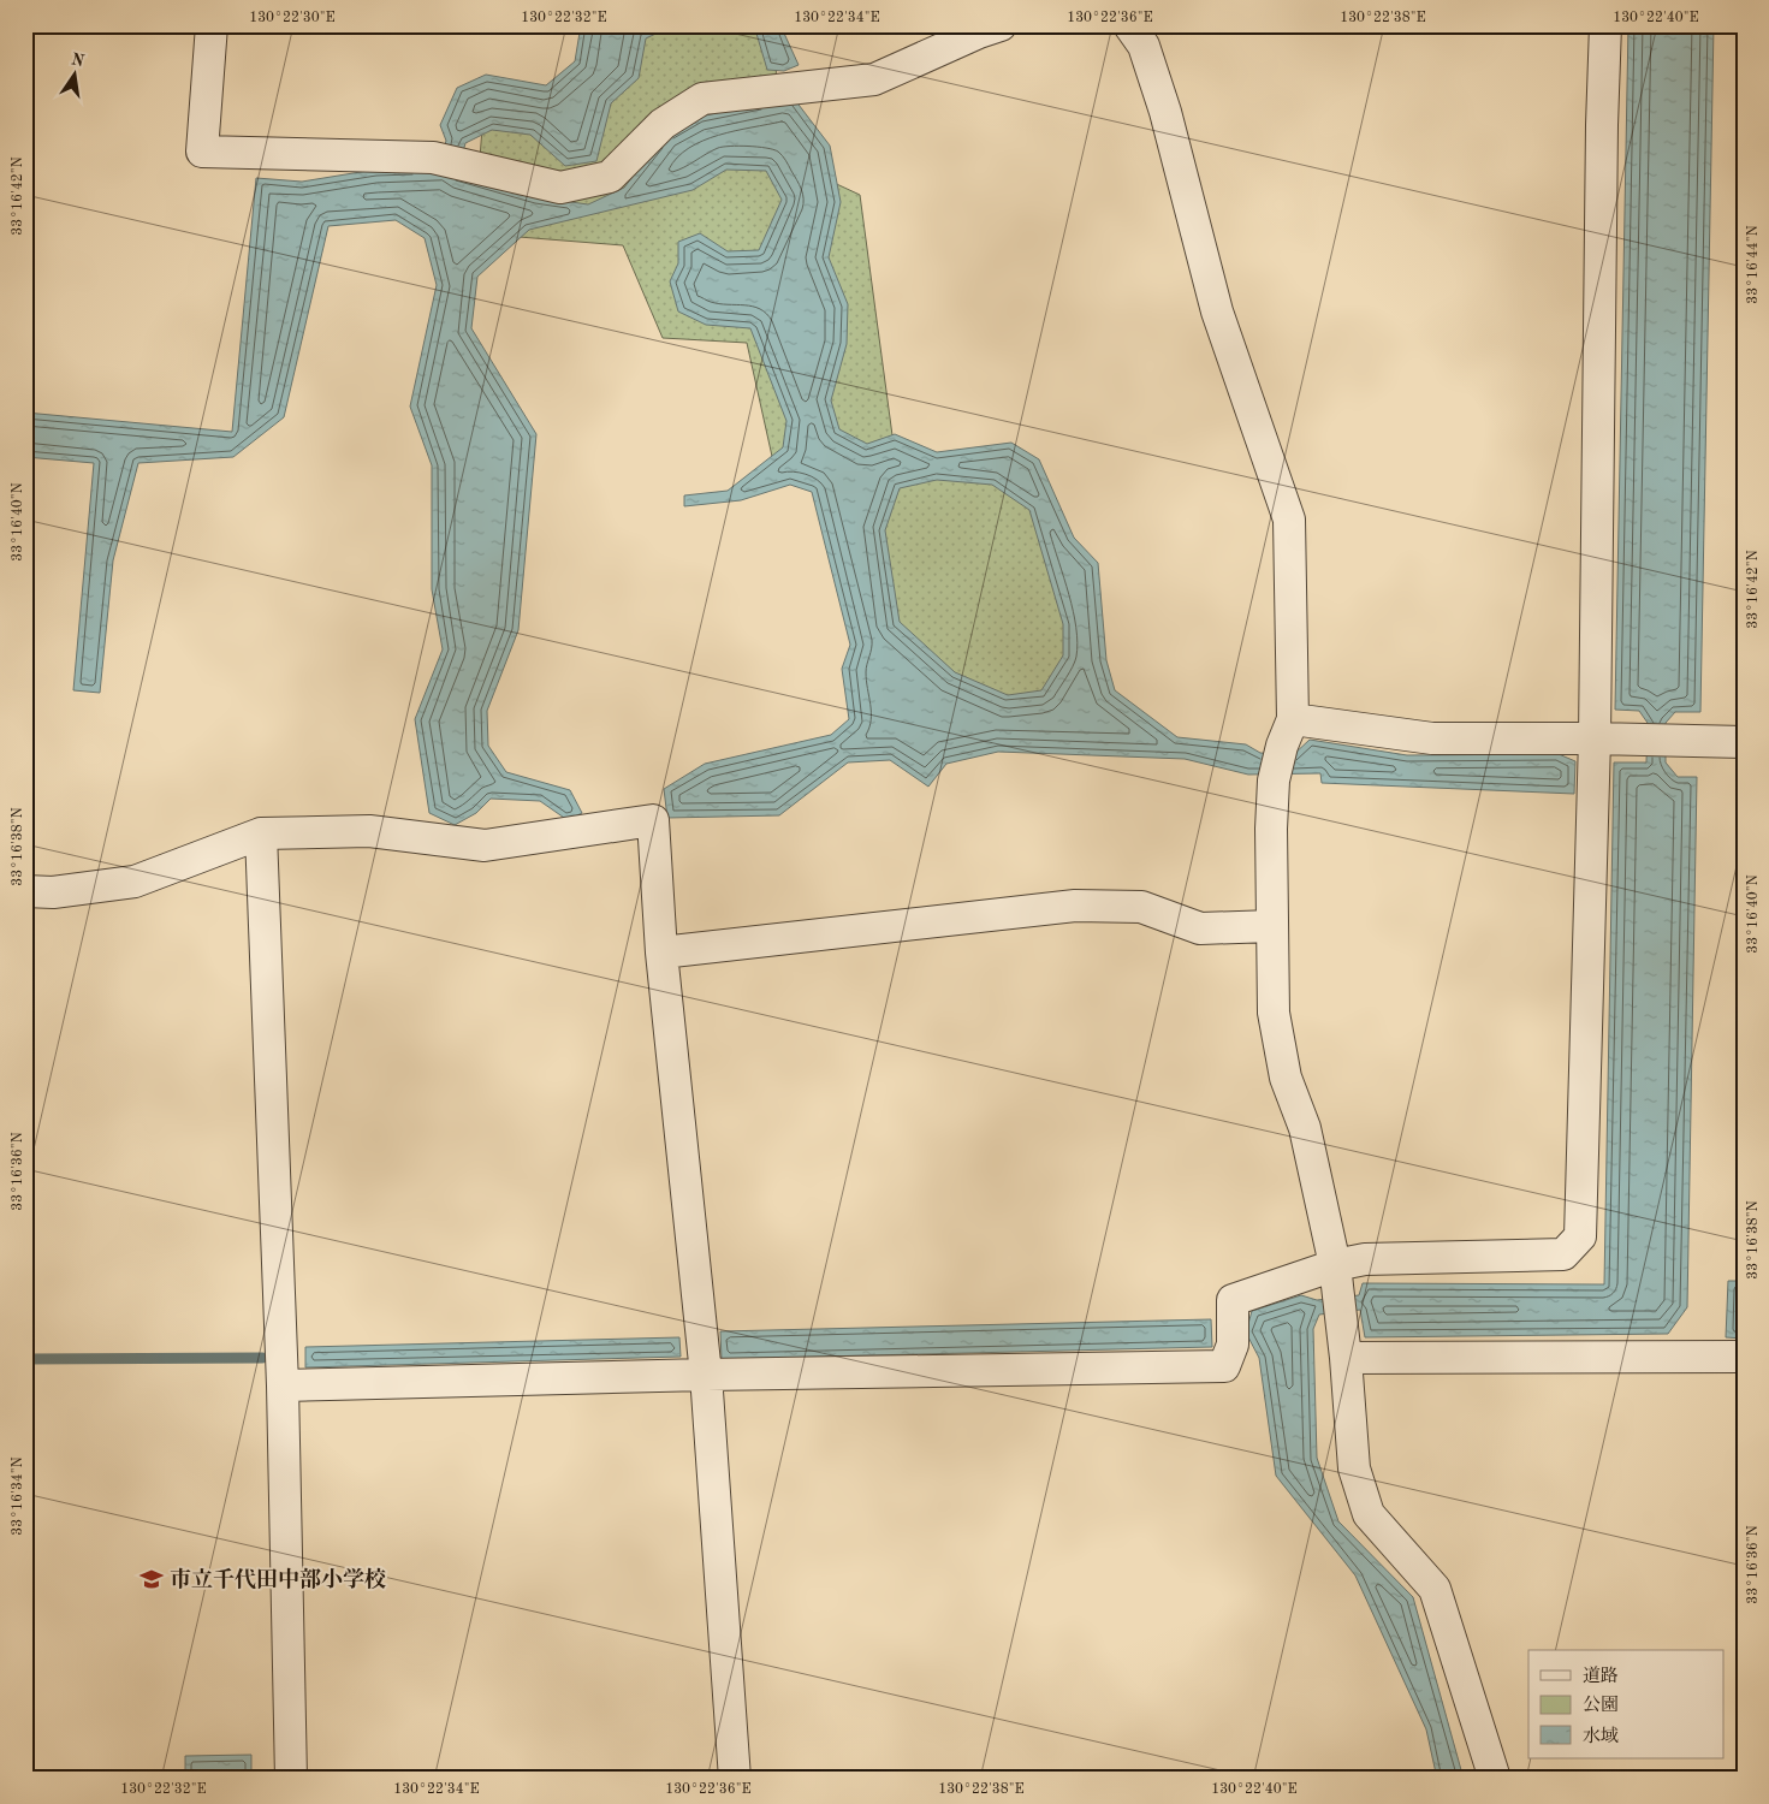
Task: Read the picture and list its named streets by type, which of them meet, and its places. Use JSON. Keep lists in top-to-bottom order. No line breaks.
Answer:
{"places":{"school or university":["市立千代田中部小学校"]},"legend":["道路","公園","水域"],"north":"top","coordinates":["130°22'30\"E","130°22'32\"E","130°22'34\"E","130°22'36\"E","130°22'38\"E","130°22'40\"E","33°16'42\"N","33°16'44\"N","33°16'40\"N","33°16'38\"N","33°16'36\"N","33°16'34\"N"]}
